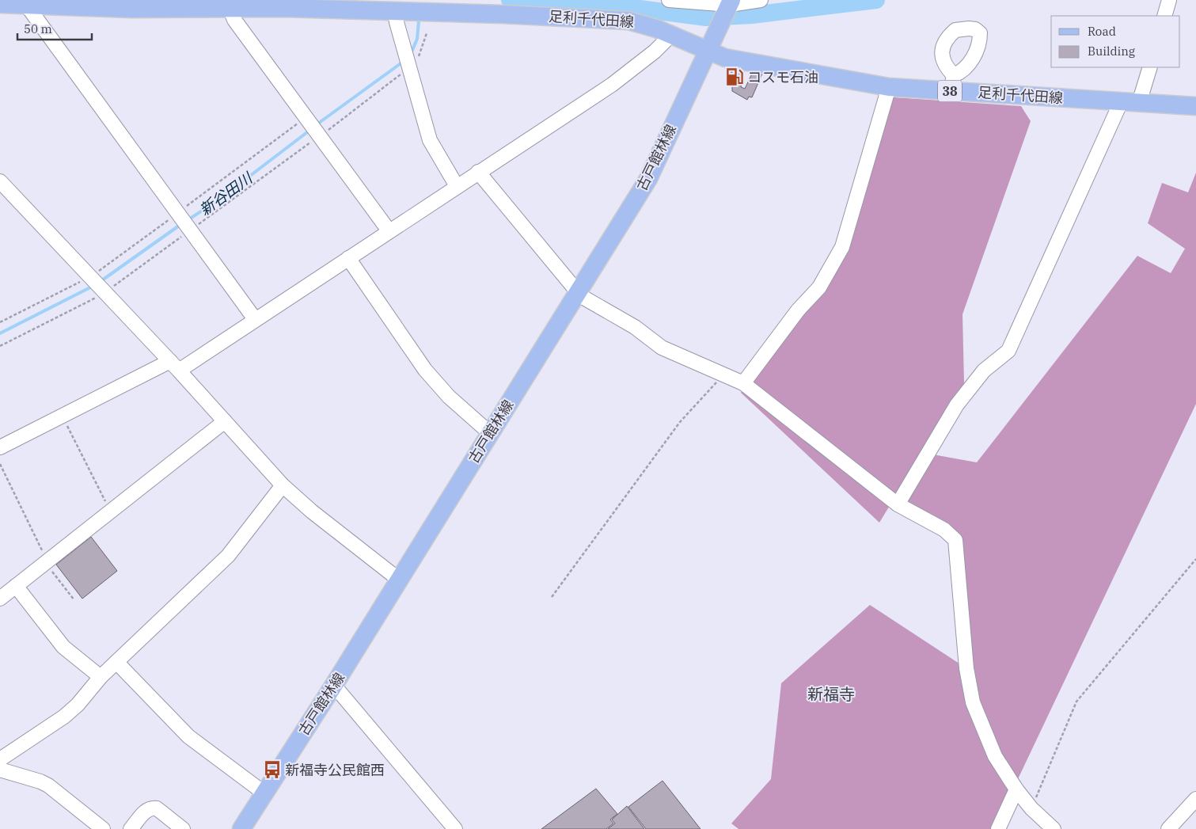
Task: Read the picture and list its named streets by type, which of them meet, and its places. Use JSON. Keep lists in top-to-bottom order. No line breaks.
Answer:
{"streets":{"main road":["足利千代田線","38","古戸館林線"]},"crossings":[["足利千代田線","古戸館林線"]],"districts":["新福寺"],"water":["新谷田川"],"places":{"fuel station":["コスモ石油"],"bus stop":["新福寺公民館西"]},"legend":["Road","Building"],"scale_bar":"50 m"}
